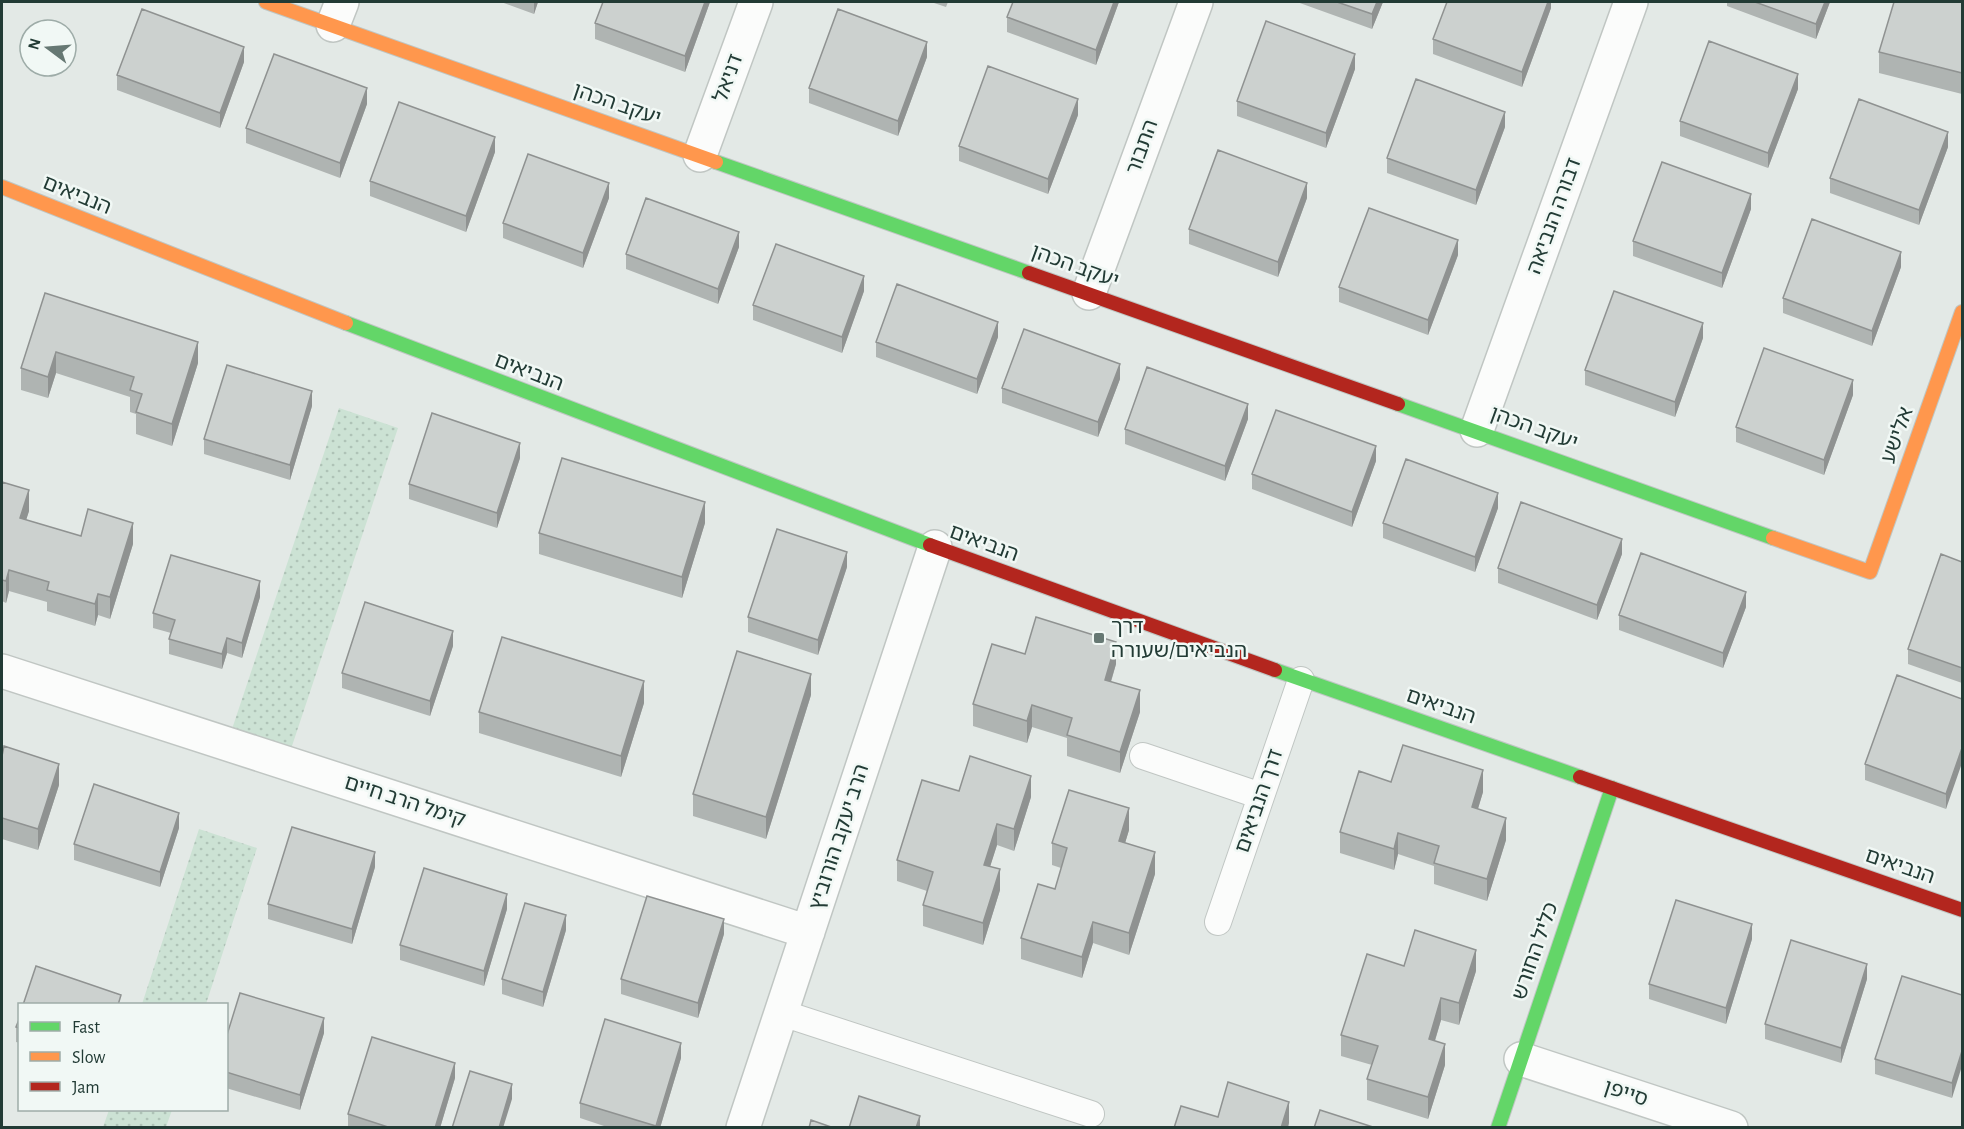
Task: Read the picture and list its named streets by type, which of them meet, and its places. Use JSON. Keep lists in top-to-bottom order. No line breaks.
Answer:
{"streets":{"street":["דניאל","יעקב הכהן","התבור","הנביאים","דבורה הנביאה","אלישע","קימל הרב חיים","הרב יעקב הורוביץ","כליל החורש","סייפן"],"lane":["דרך הנביאים"]},"crossings":[["דניאל","יעקב הכהן"],["יעקב הכהן","התבור"],["יעקב הכהן","דבורה הנביאה"],["יעקב הכהן","אלישע"],["הנביאים","דרך הנביאים"],["הנביאים","הרב יעקב הורוביץ"],["הנביאים","כליל החורש"],["קימל הרב חיים","הרב יעקב הורוביץ"],["כליל החורש","סייפן"]],"places":{"transit":["דרך הנביאים/שעורה"]},"legend":["Fast","Slow","Jam"],"north":"left"}
